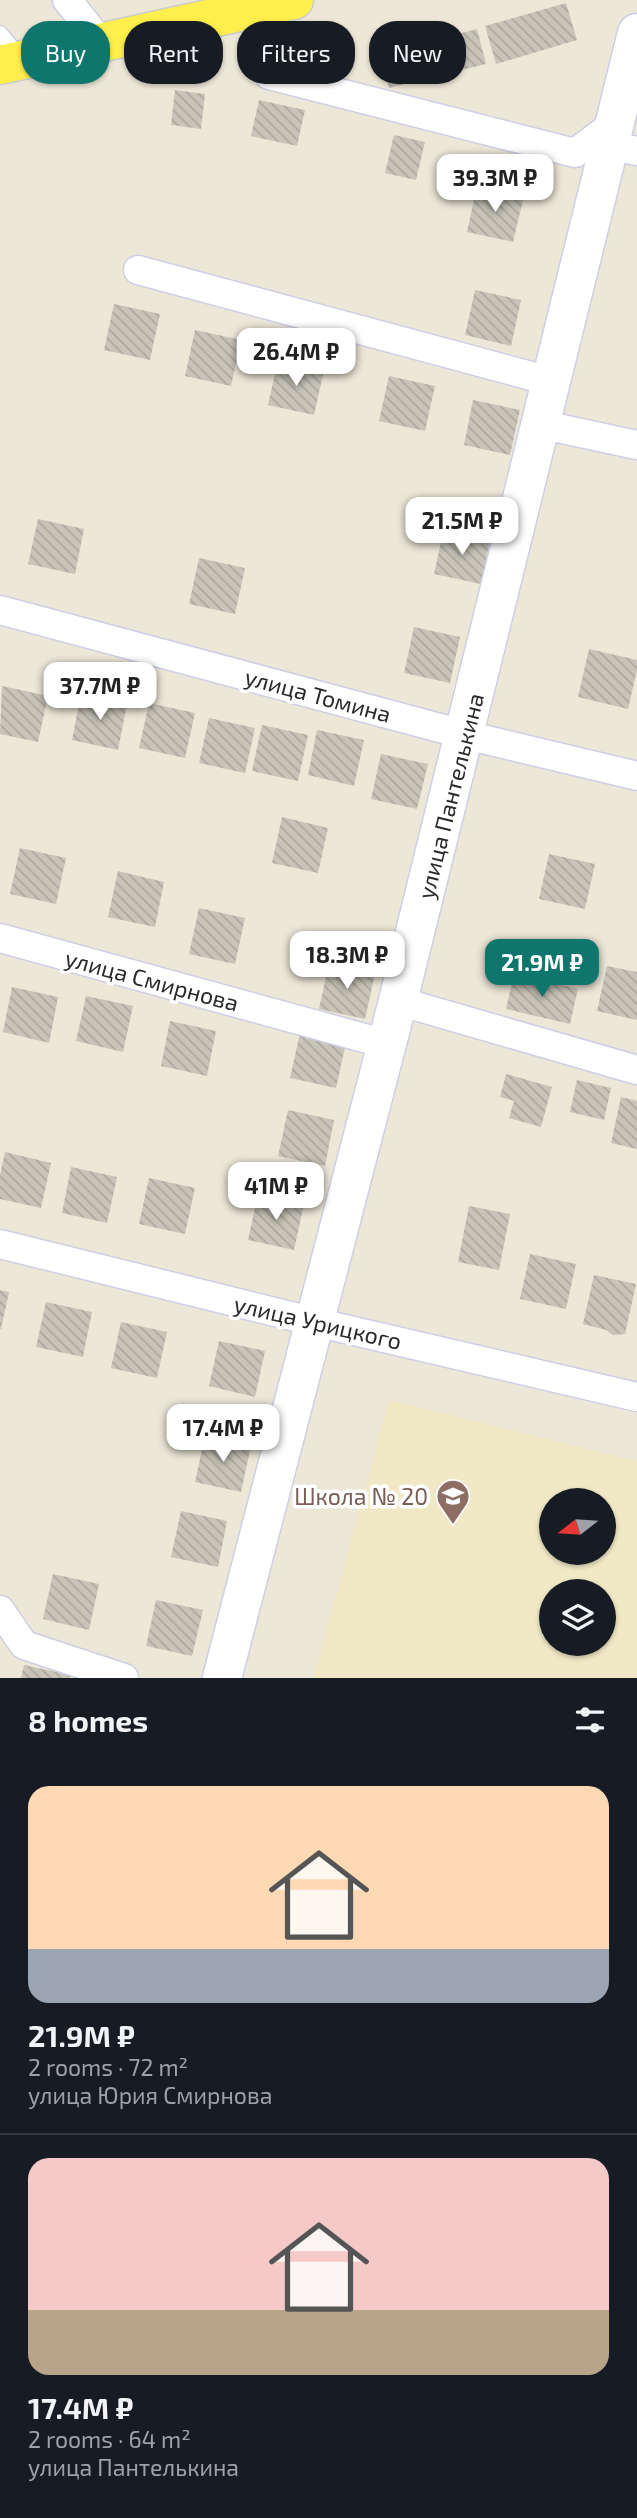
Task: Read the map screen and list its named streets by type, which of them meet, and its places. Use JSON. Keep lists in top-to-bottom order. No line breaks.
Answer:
{"streets":{"main road":["улица Пантелькина"],"street":["улица Томина","улица Смирнова","улица Урицкого"]},"crossings":[["улица Томина","улица Пантелькина"],["улица Пантелькина","улица Смирнова"],["улица Пантелькина","улица Урицкого"]],"places":{"school or university":["Школа № 20"]},"north":"left","page":{"chip":["Buy","Rent","Filters","New"],"price":["39.3M ₽","26.4M ₽","21.5M ₽","37.7M ₽","18.3M ₽","21.9M ₽","41M ₽","17.4M ₽"],"heading":"8 homes","list":[{"name":"21.9M ₽","note":"2 rooms · 72 m² · улица Юрия Смирнова"},{"name":"17.4M ₽","note":"2 rooms · 64 m² · улица Пантелькина"}]}}
